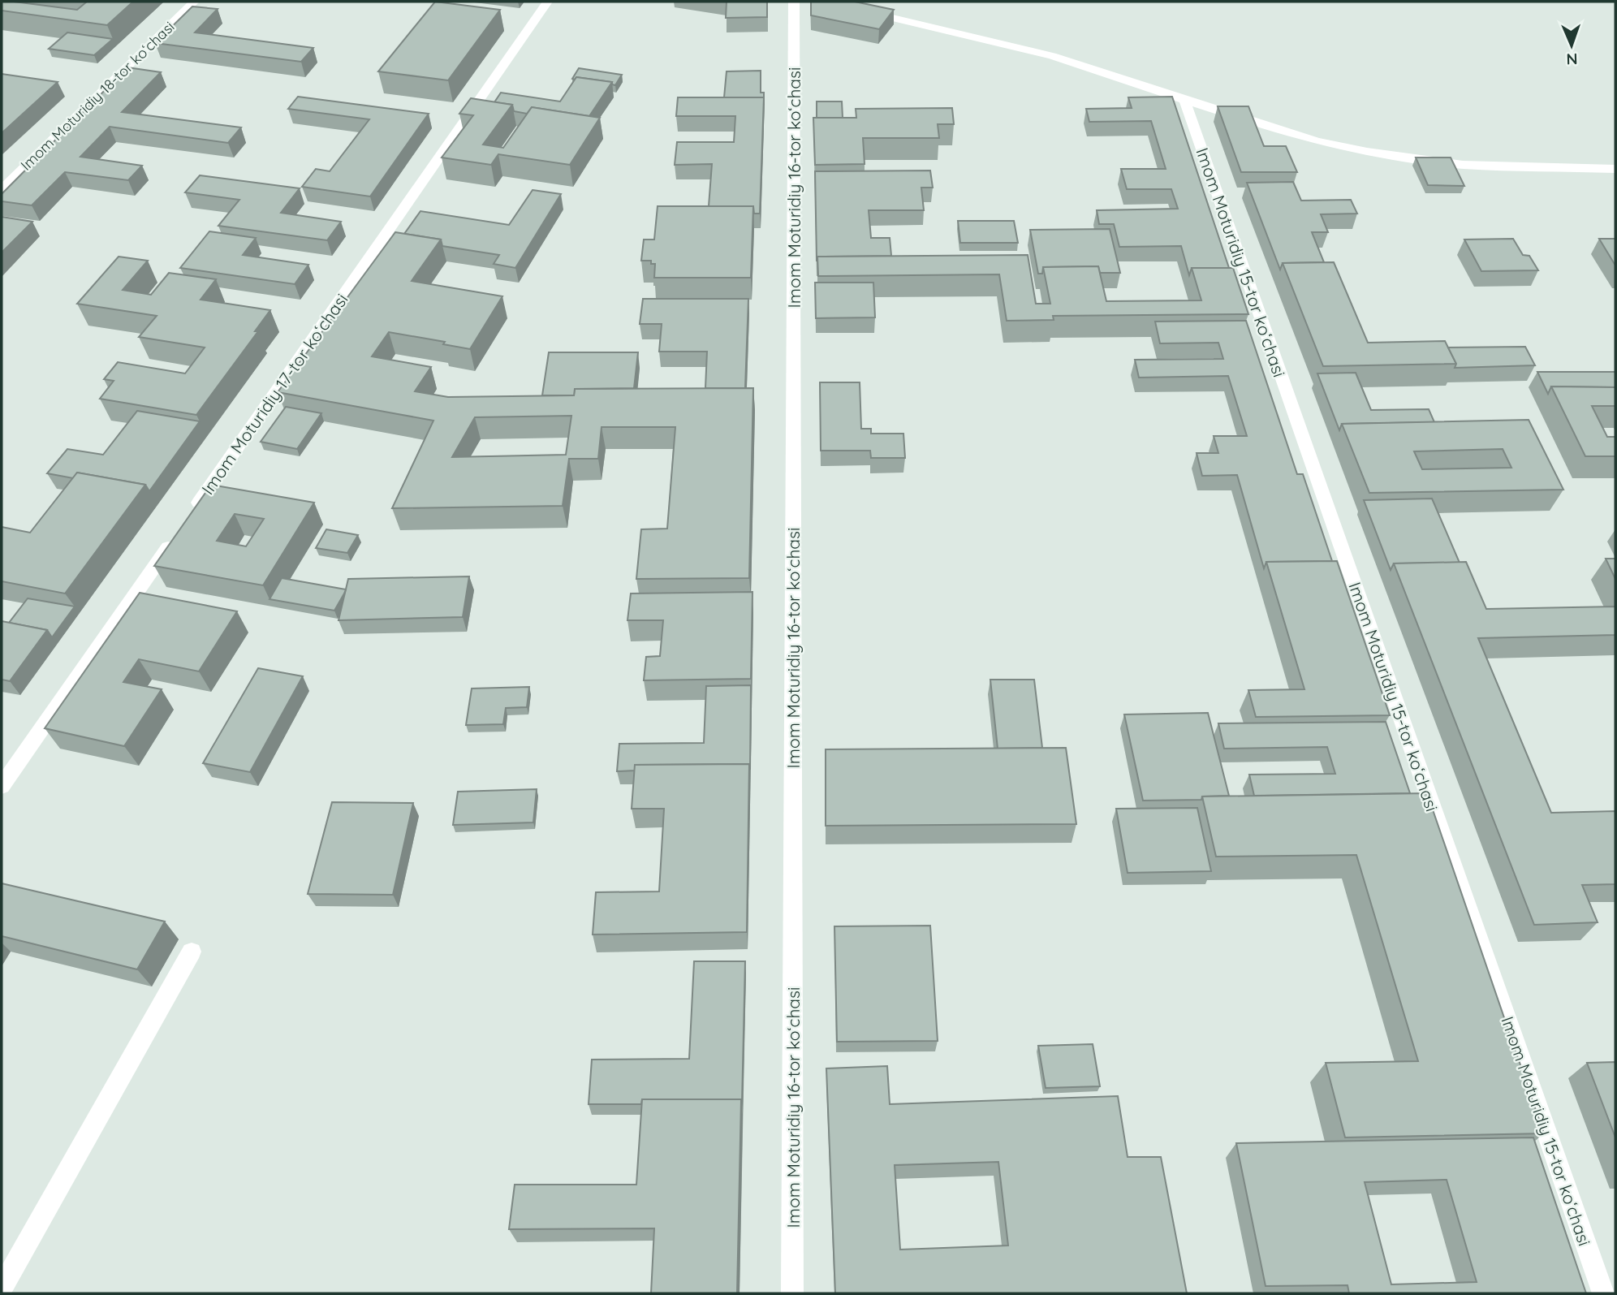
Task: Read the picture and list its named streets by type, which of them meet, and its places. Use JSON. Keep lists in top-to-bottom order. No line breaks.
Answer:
{"streets":{"street":["Imom Moturidiy 18-tor koʻchasi","Imom Moturidiy 16-tor koʻchasi","Imom Moturidiy 15-tor koʻchasi","Imom Moturidiy 17-tor koʻchasi"]},"north":"bottom"}
